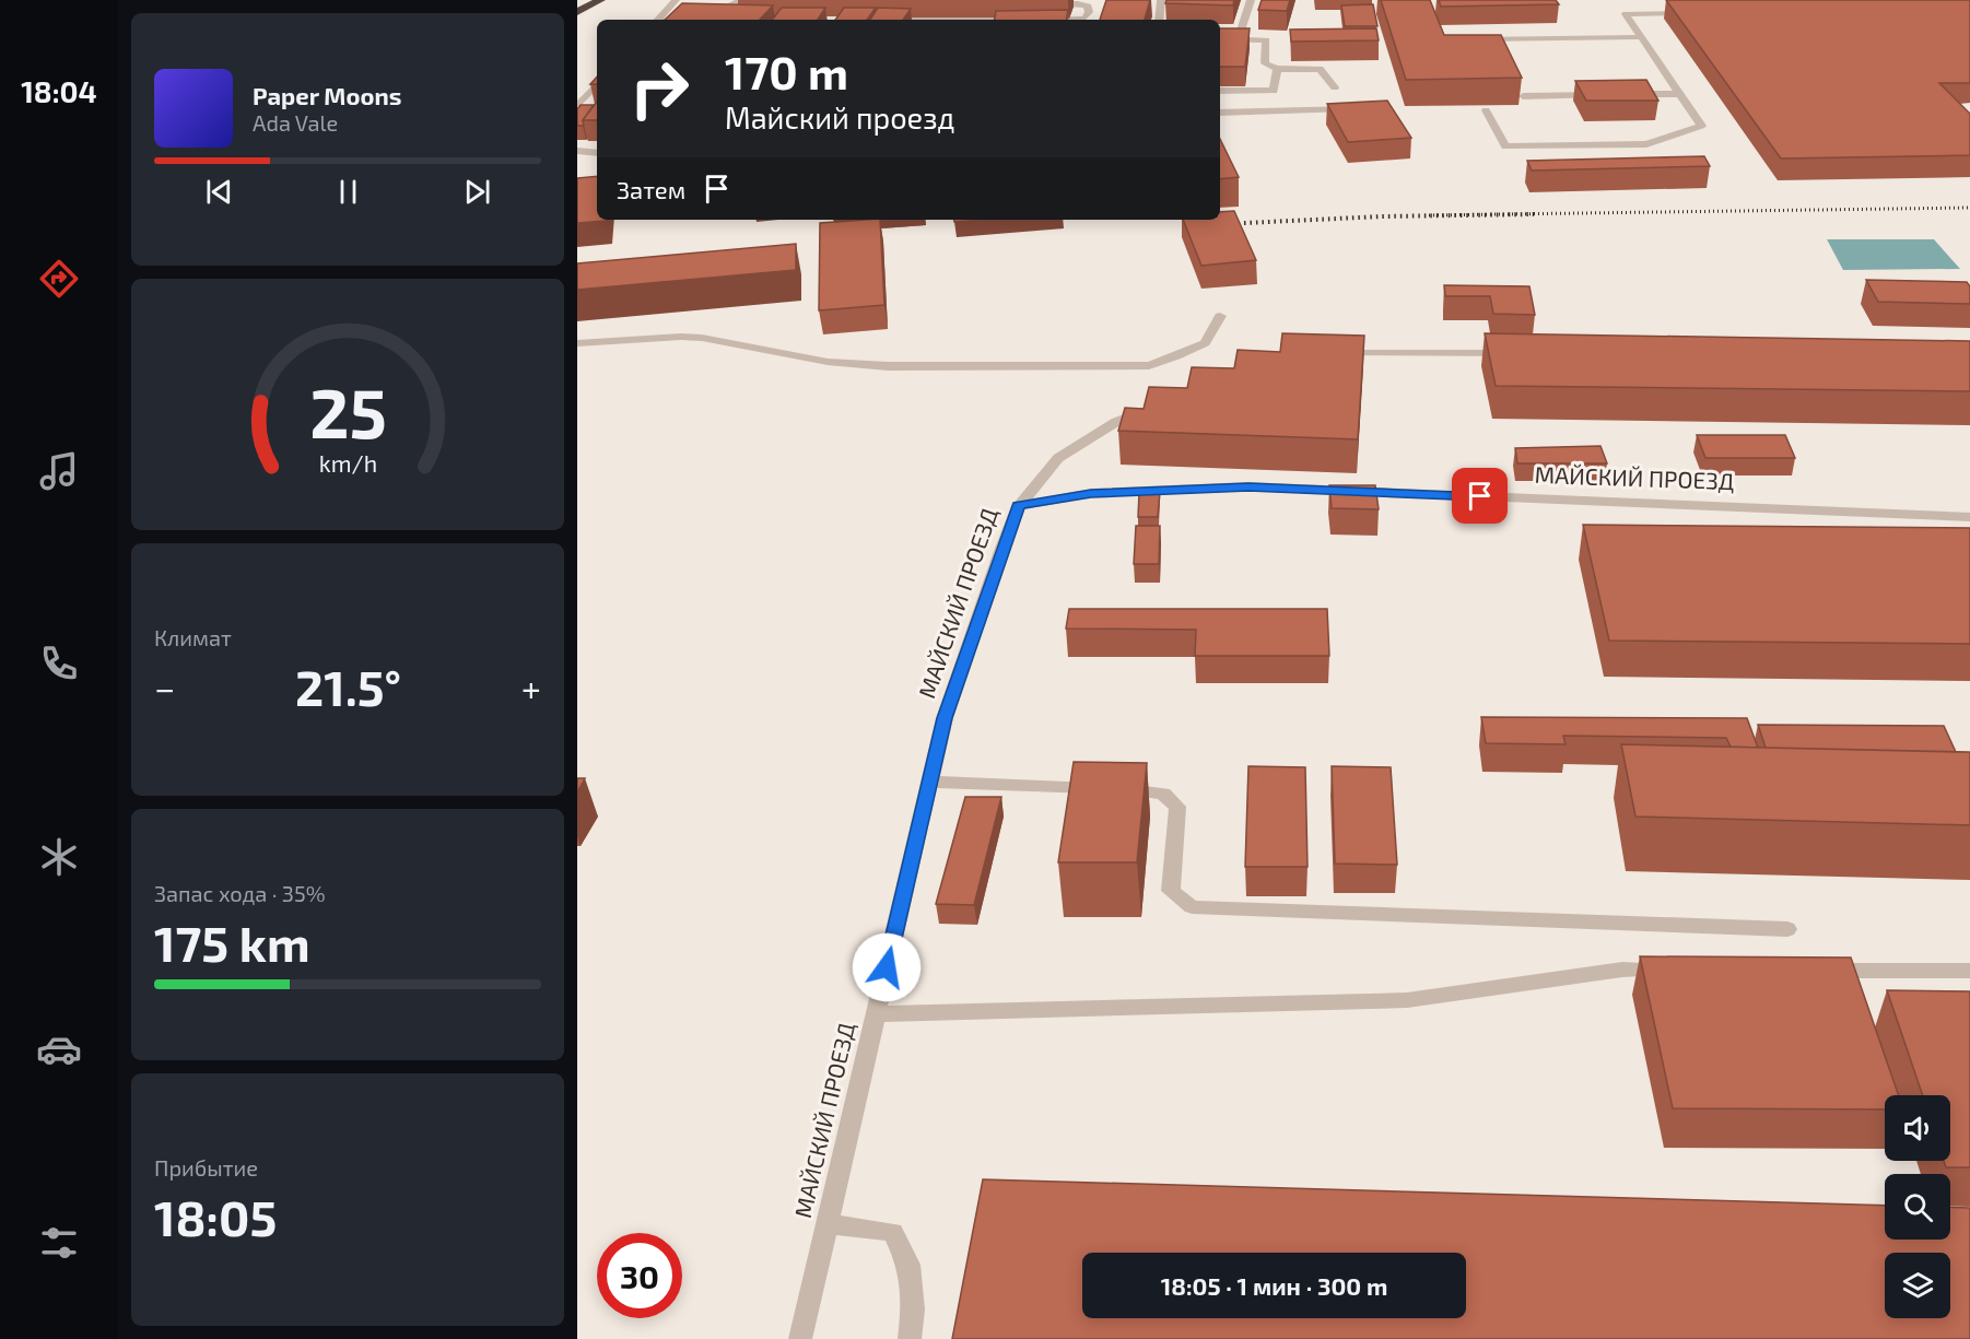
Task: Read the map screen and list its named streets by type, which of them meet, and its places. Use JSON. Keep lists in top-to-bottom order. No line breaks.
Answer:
{"streets":{"street":["МАЙСКИЙ ПРОЕЗД"]},"page":{"tabs":"18:04","turn":["170 m","Майский проезд"],"song":["Paper Moons","Ada Vale"],"then":"Затем","tile":["Климат",["Запас хода · 35%","175 km"],["Прибытие","18:05"]],"heat":["−","21.5°","+"],"limit":"30","trip":"18:05 · 1 мин · 300 m","gauge":["25","km/h"]}}
